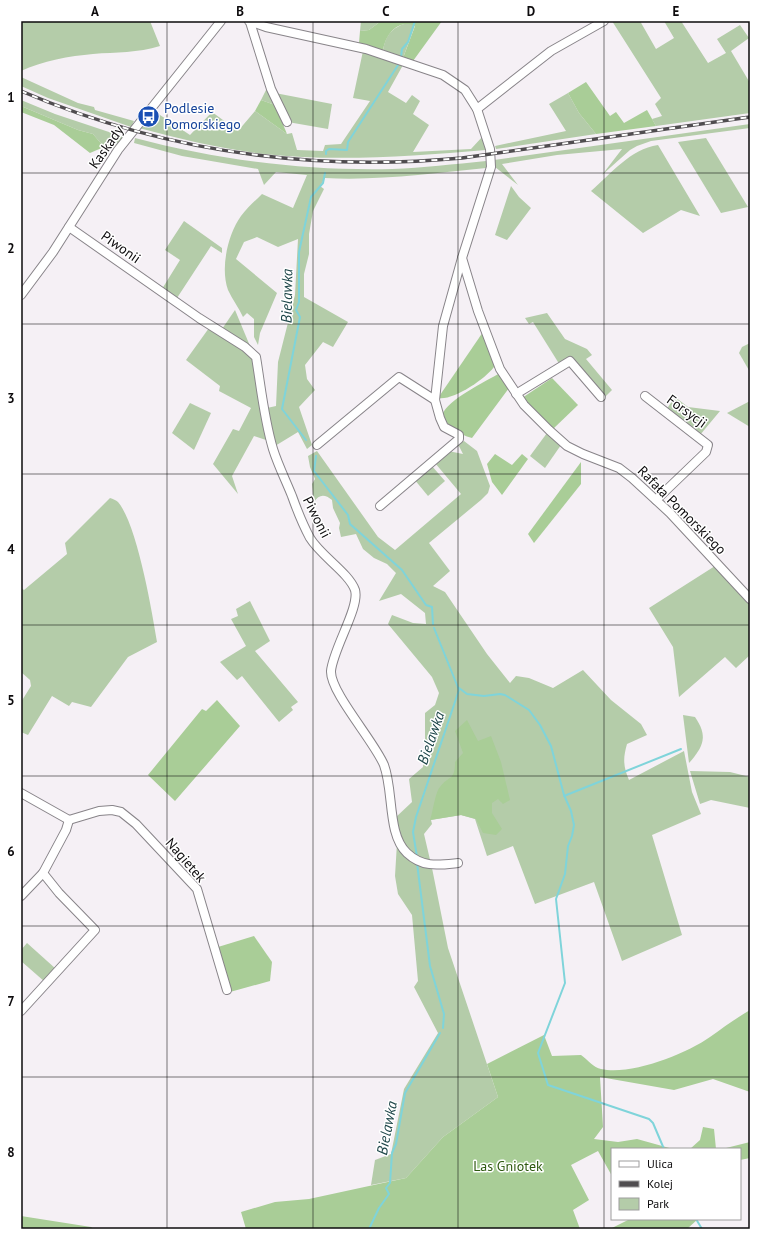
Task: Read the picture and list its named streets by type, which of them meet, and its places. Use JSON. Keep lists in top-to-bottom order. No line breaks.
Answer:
{"streets":{"street":["Kaskady","Piwonii","Forsycji","Rafała Pomorskiego","Nagietek"]},"crossings":[["Kaskady","Piwonii"],["Forsycji","Rafała Pomorskiego"]],"water":["Bielawka"],"parks":["Las Gniotek"],"places":{"bus stop":["Podlesie Pomorskiego"]},"legend":["Ulica","Kolej","Park"],"grid":{"columns":["A","B","C","D","E"],"rows":["1","2","3","4","5","6","7","8"]}}
